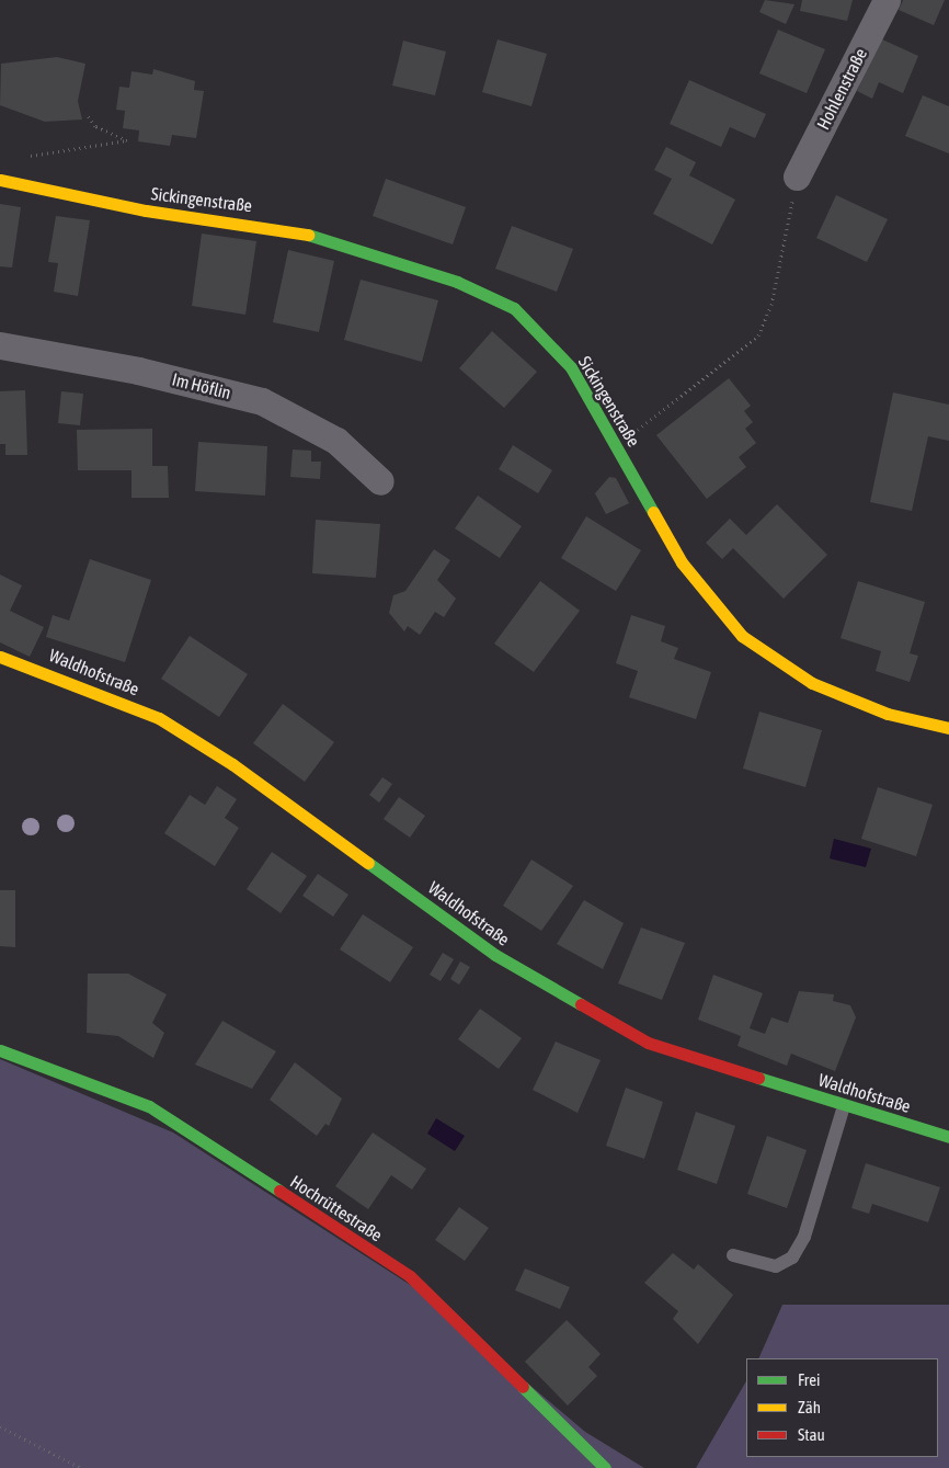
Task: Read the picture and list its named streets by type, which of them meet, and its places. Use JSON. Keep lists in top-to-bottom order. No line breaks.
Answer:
{"streets":{"street":["Hohlenstraße","Sickingenstraße","Im Höflin","Waldhofstraße","Hochrüttestraße"]},"legend":["Frei","Zäh","Stau"]}
